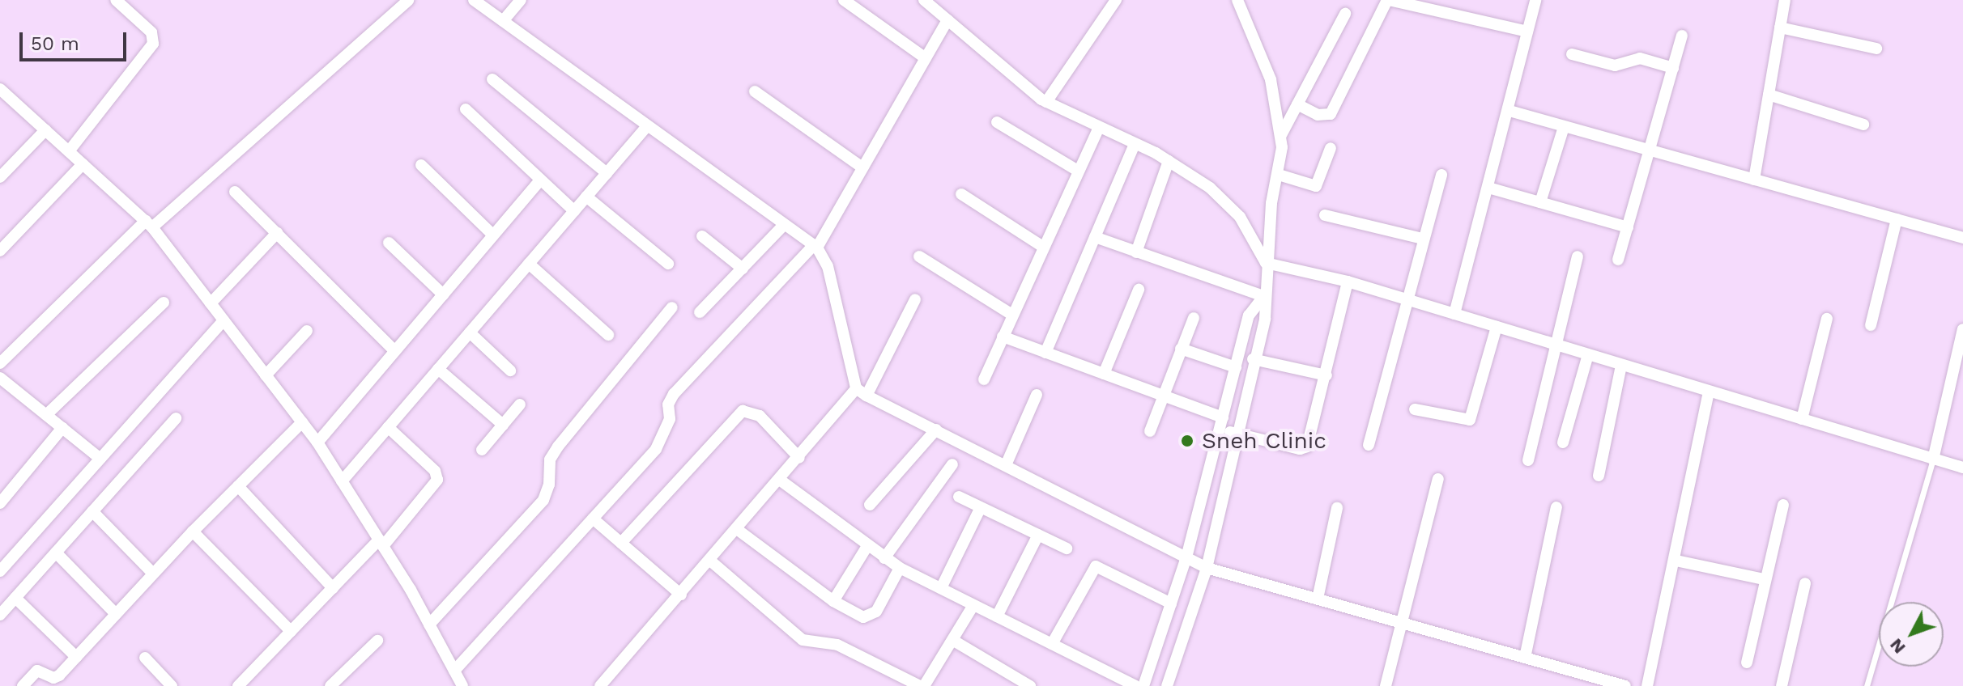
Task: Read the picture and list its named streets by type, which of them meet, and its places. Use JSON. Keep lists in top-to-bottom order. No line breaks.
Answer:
{"places":["Sneh Clinic"],"scale_bar":"50 m","north":"bottom left"}
